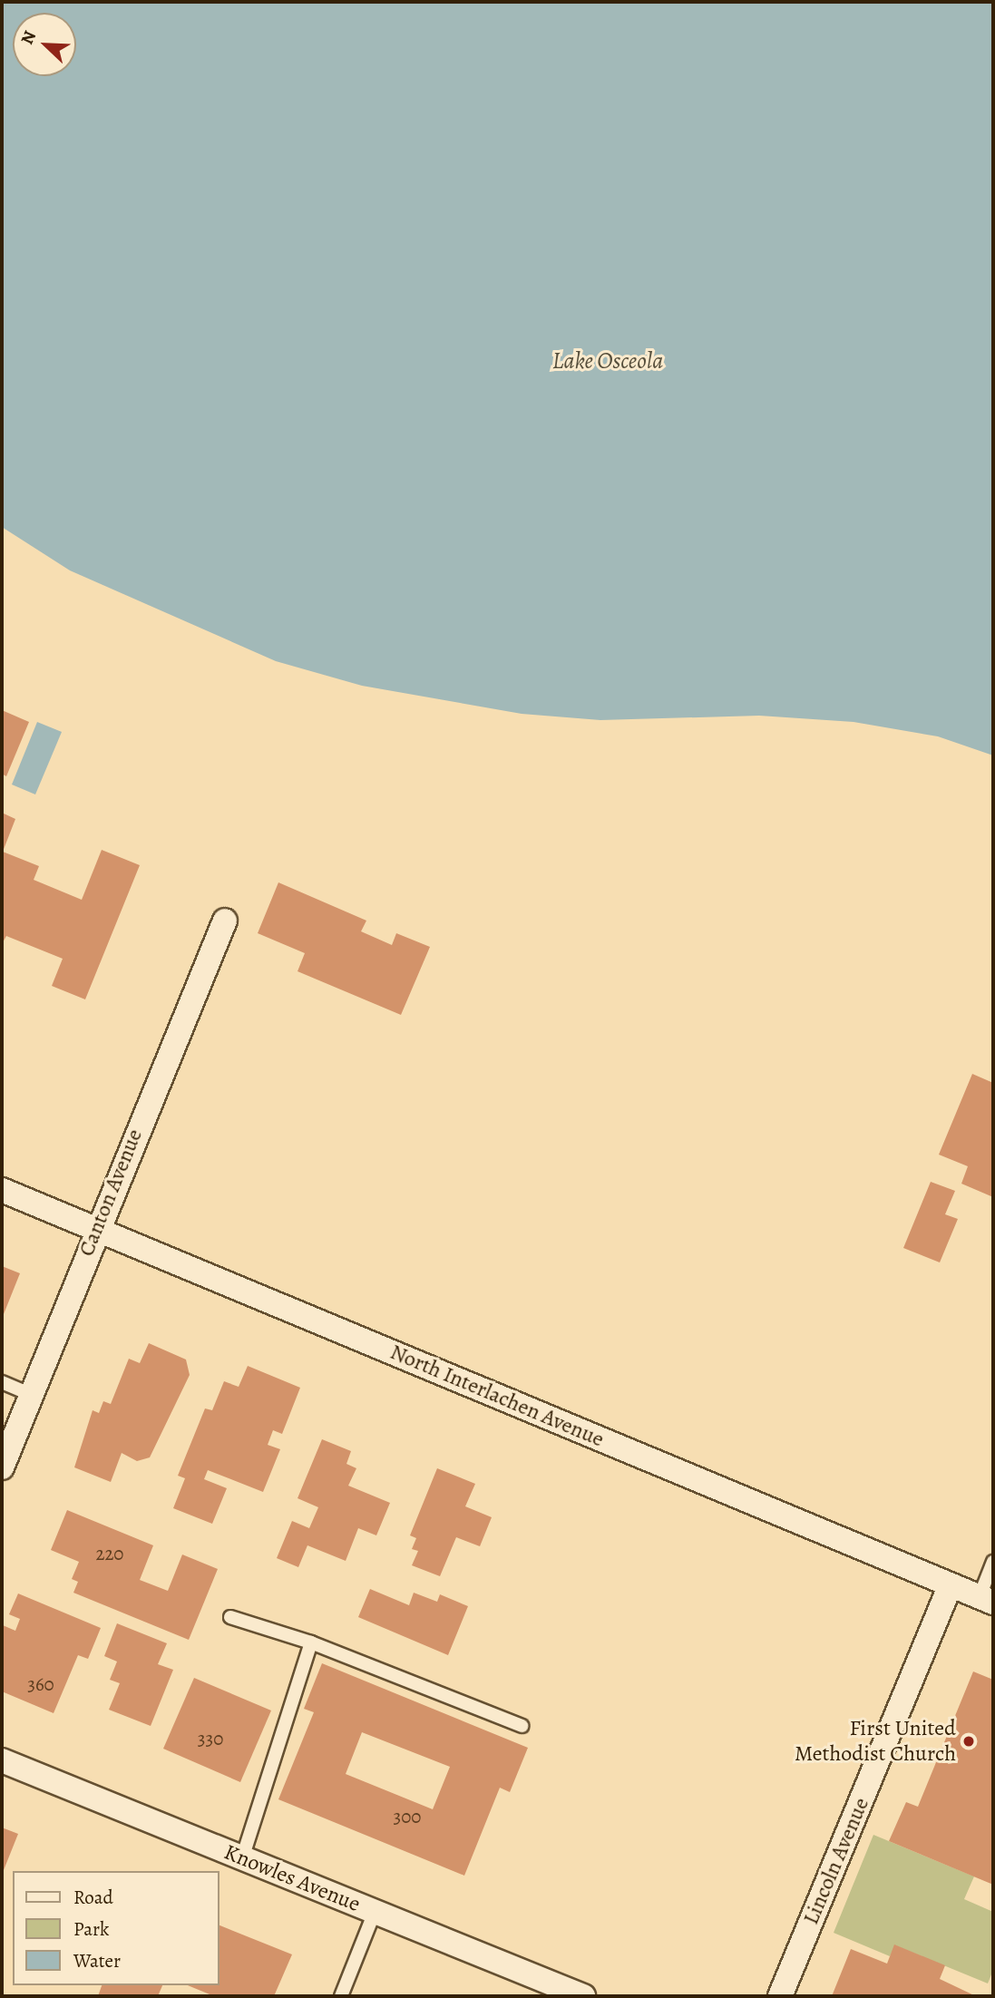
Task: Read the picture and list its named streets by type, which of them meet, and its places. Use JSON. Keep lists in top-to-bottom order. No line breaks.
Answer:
{"streets":{"street":["Canton Avenue","North Interlachen Avenue","Lincoln Avenue","Knowles Avenue"]},"crossings":[["Canton Avenue","North Interlachen Avenue"],["North Interlachen Avenue","Lincoln Avenue"]],"water":["Lake Osceola"],"places":["First United Methodist Church"],"house_numbers":["220","360","330","300"],"legend":["Road","Park","Water"],"north":"top left"}
